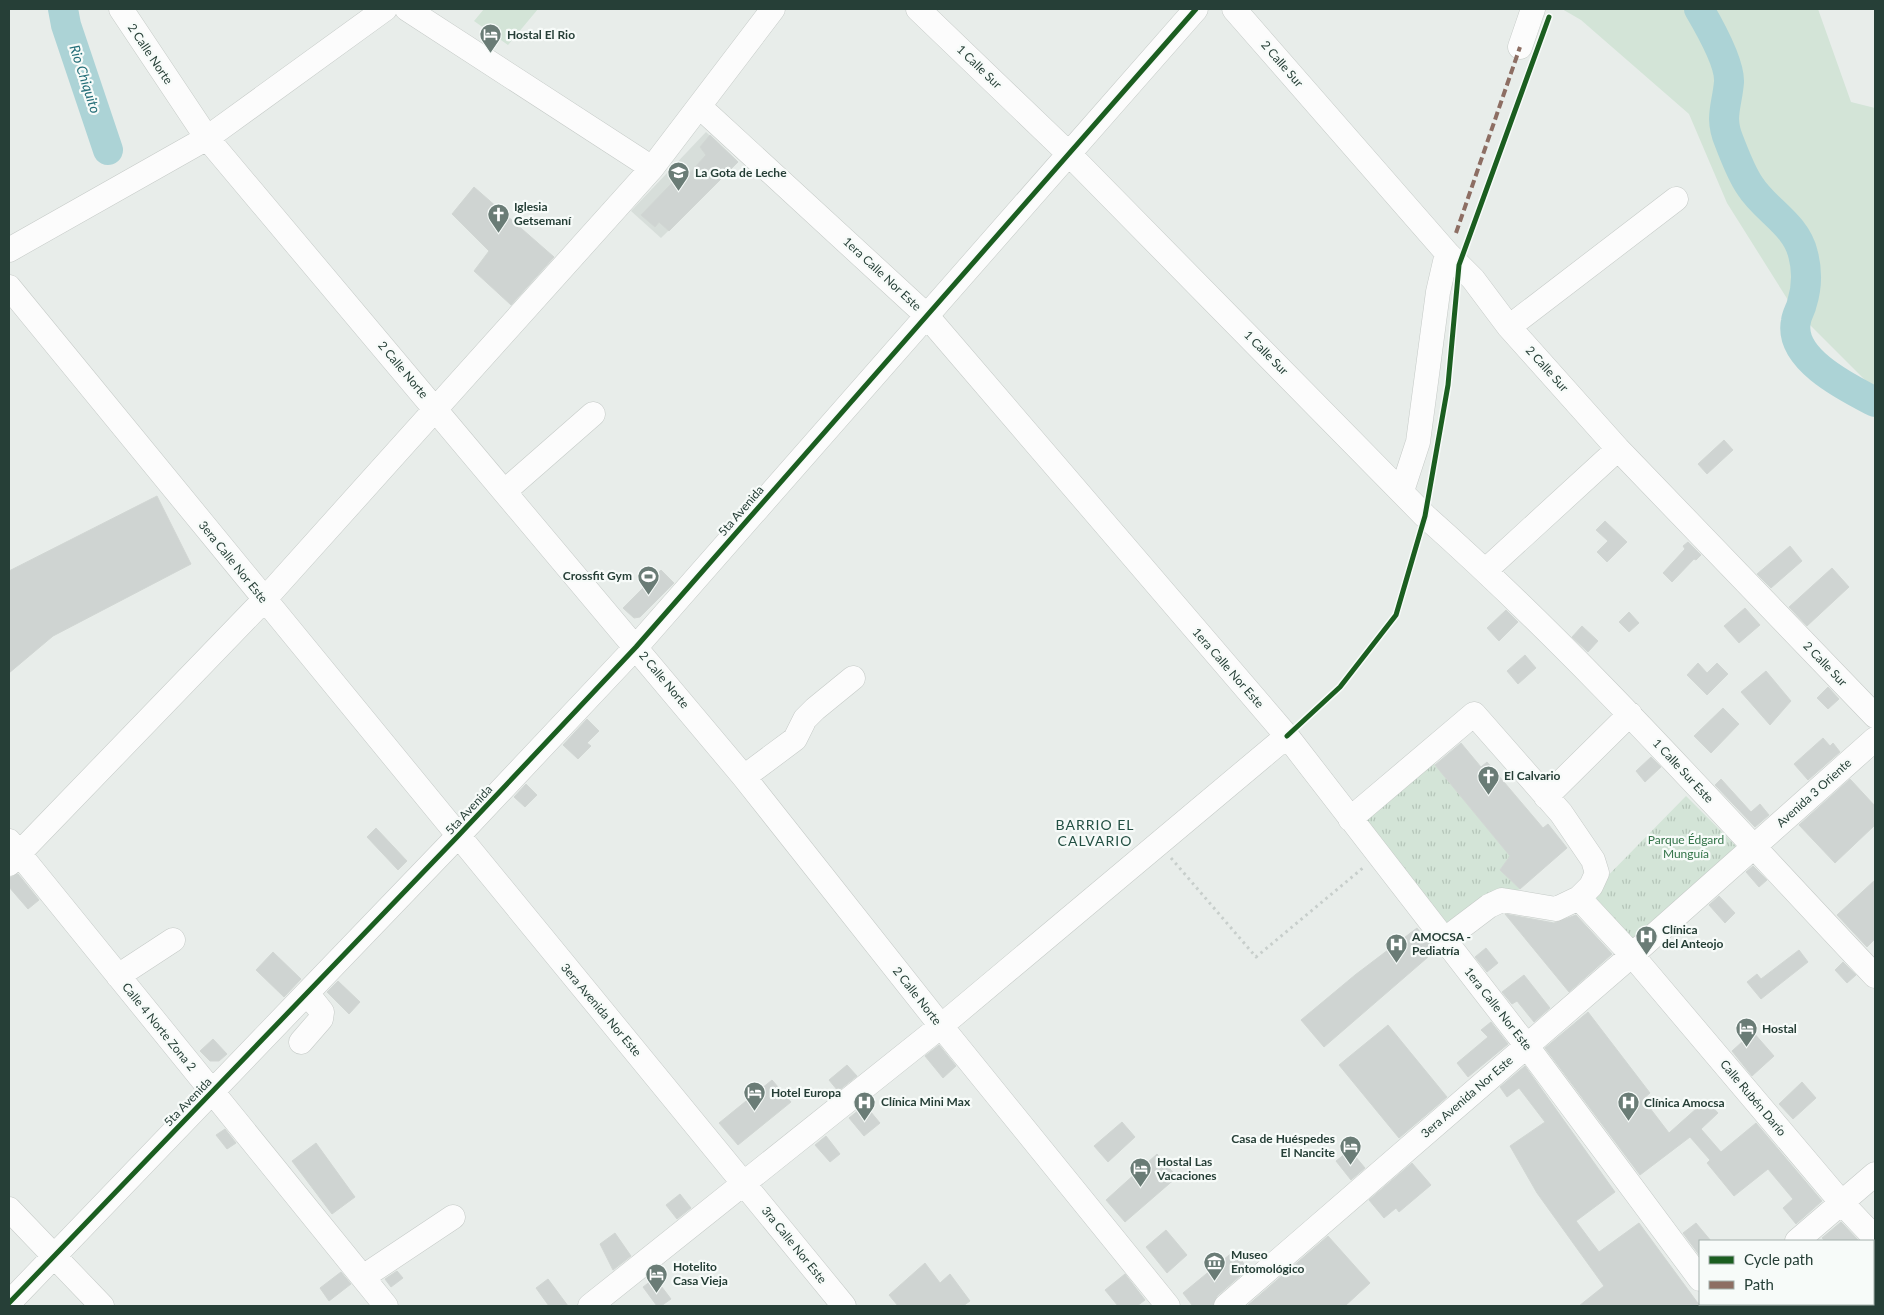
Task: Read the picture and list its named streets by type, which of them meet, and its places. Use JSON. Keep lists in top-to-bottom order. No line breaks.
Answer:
{"streets":{"street":["2 Calle Norte","2 Calle Sur","1 Calle Sur","1era Calle Nor Este","5ta Avenida","3era Calle Nor Este","1 Calle Sur Este","Avenida 3 Oriente","3era Avenida Nor Este","Calle 4 Norte Zona 2","Calle Rubén Darío","3ra Calle Nor Este"]},"crossings":[["2 Calle Norte","5ta Avenida"],["1 Calle Sur","5ta Avenida"],["1 Calle Sur","1 Calle Sur Este"],["1era Calle Nor Este","5ta Avenida"],["1era Calle Nor Este","3era Avenida Nor Este"],["5ta Avenida","3era Calle Nor Este"],["5ta Avenida","3era Avenida Nor Este"],["5ta Avenida","Calle 4 Norte Zona 2"],["3era Calle Nor Este","3era Avenida Nor Este"],["1 Calle Sur Este","Avenida 3 Oriente"],["1 Calle Sur Este","3era Avenida Nor Este"],["Avenida 3 Oriente","3era Avenida Nor Este"],["3era Avenida Nor Este","Calle Rubén Darío"],["3era Avenida Nor Este","3ra Calle Nor Este"]],"districts":["BARRIO EL CALVARIO"],"water":["Rio Chiquito"],"parks":["Parque Édgard Munguía"],"places":{"hotel":["Hostal El Rio","Hostal","Hotel Europa","Casa de Huéspedes El Nancite","Hostal Las Vacaciones","Hotelito Casa Vieja"],"school or university":["La Gota de Leche"],"church":["Iglesia Getsemaní","El Calvario"],"sports":["Crossfit Gym"],"hospital":["Clínica del Anteojo","AMOCSA - Pediatría","Clínica Mini Max","Clínica Amocsa"],"museum":["Museo Entomológico"]},"legend":["Cycle path","Path"]}
